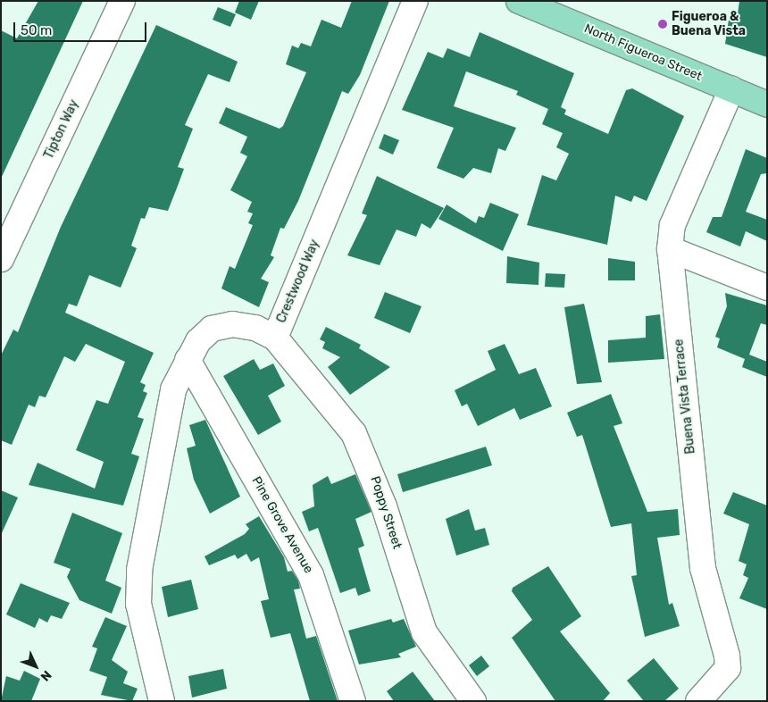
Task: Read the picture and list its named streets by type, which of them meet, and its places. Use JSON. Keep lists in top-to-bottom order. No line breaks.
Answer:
{"streets":{"main road":["North Figueroa Street"],"street":["Tipton Way","Crestwood Way","Buena Vista Terrace","Poppy Street","Pine Grove Avenue"]},"crossings":[["North Figueroa Street","Buena Vista Terrace"],["Crestwood Way","Poppy Street"],["Crestwood Way","Pine Grove Avenue"]],"places":["Figueroa & Buena Vista"],"scale_bar":"50 m","north":"bottom right"}
